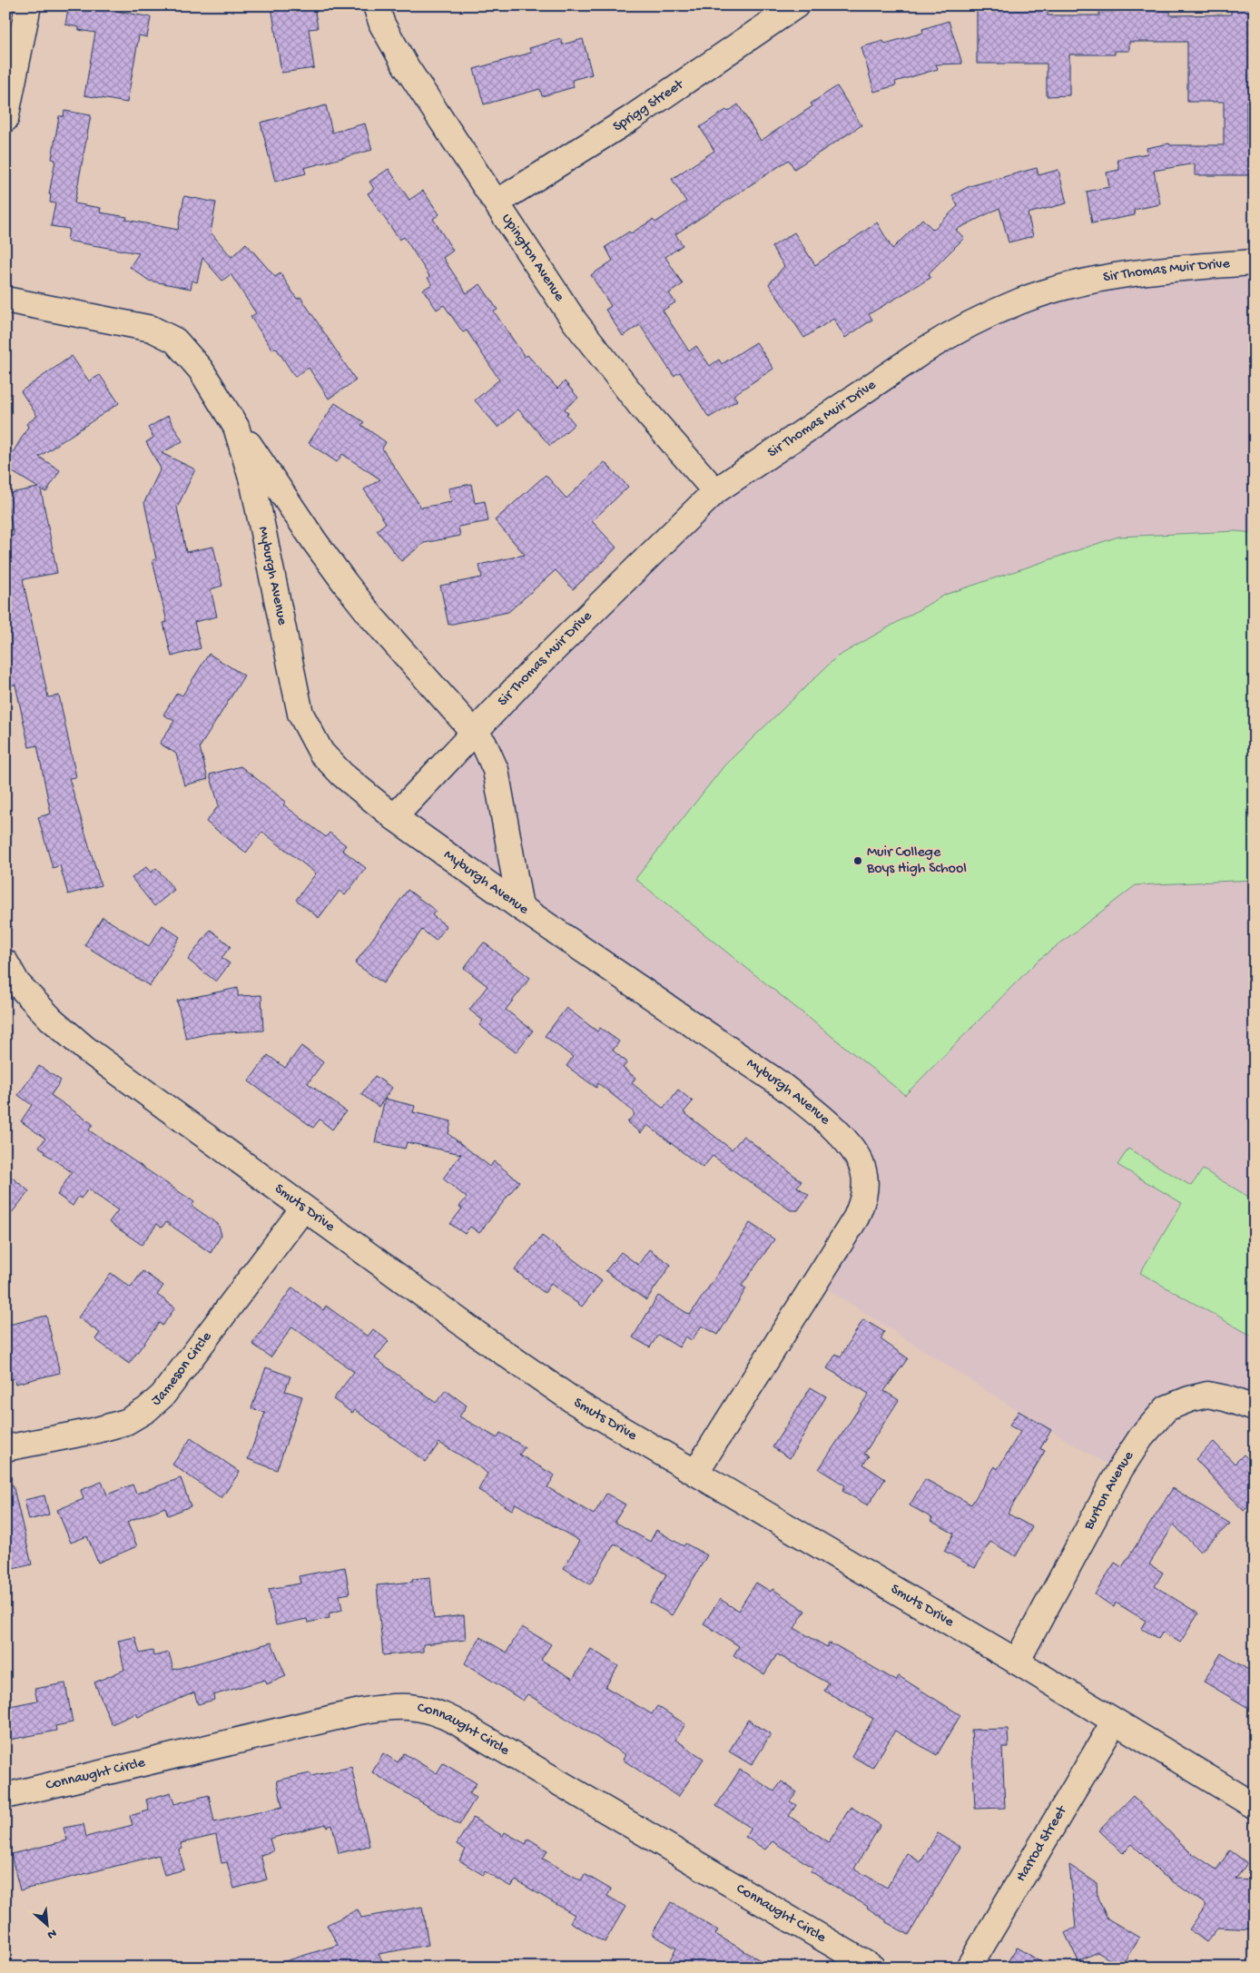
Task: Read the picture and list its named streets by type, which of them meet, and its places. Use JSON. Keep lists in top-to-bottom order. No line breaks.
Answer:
{"streets":{"street":["Sprigg Street","Upington Avenue","Sir Thomas Muir Drive","Myburgh Avenue","Smuts Drive","Jameson Circle","Burton Avenue","Connaught Circle","Harrod Street"]},"crossings":[["Sprigg Street","Upington Avenue"],["Upington Avenue","Sir Thomas Muir Drive"],["Sir Thomas Muir Drive","Myburgh Avenue"],["Myburgh Avenue","Smuts Drive"],["Smuts Drive","Jameson Circle"],["Smuts Drive","Burton Avenue"],["Smuts Drive","Harrod Street"]],"places":["Muir College Boys High School"],"north":"bottom right"}
